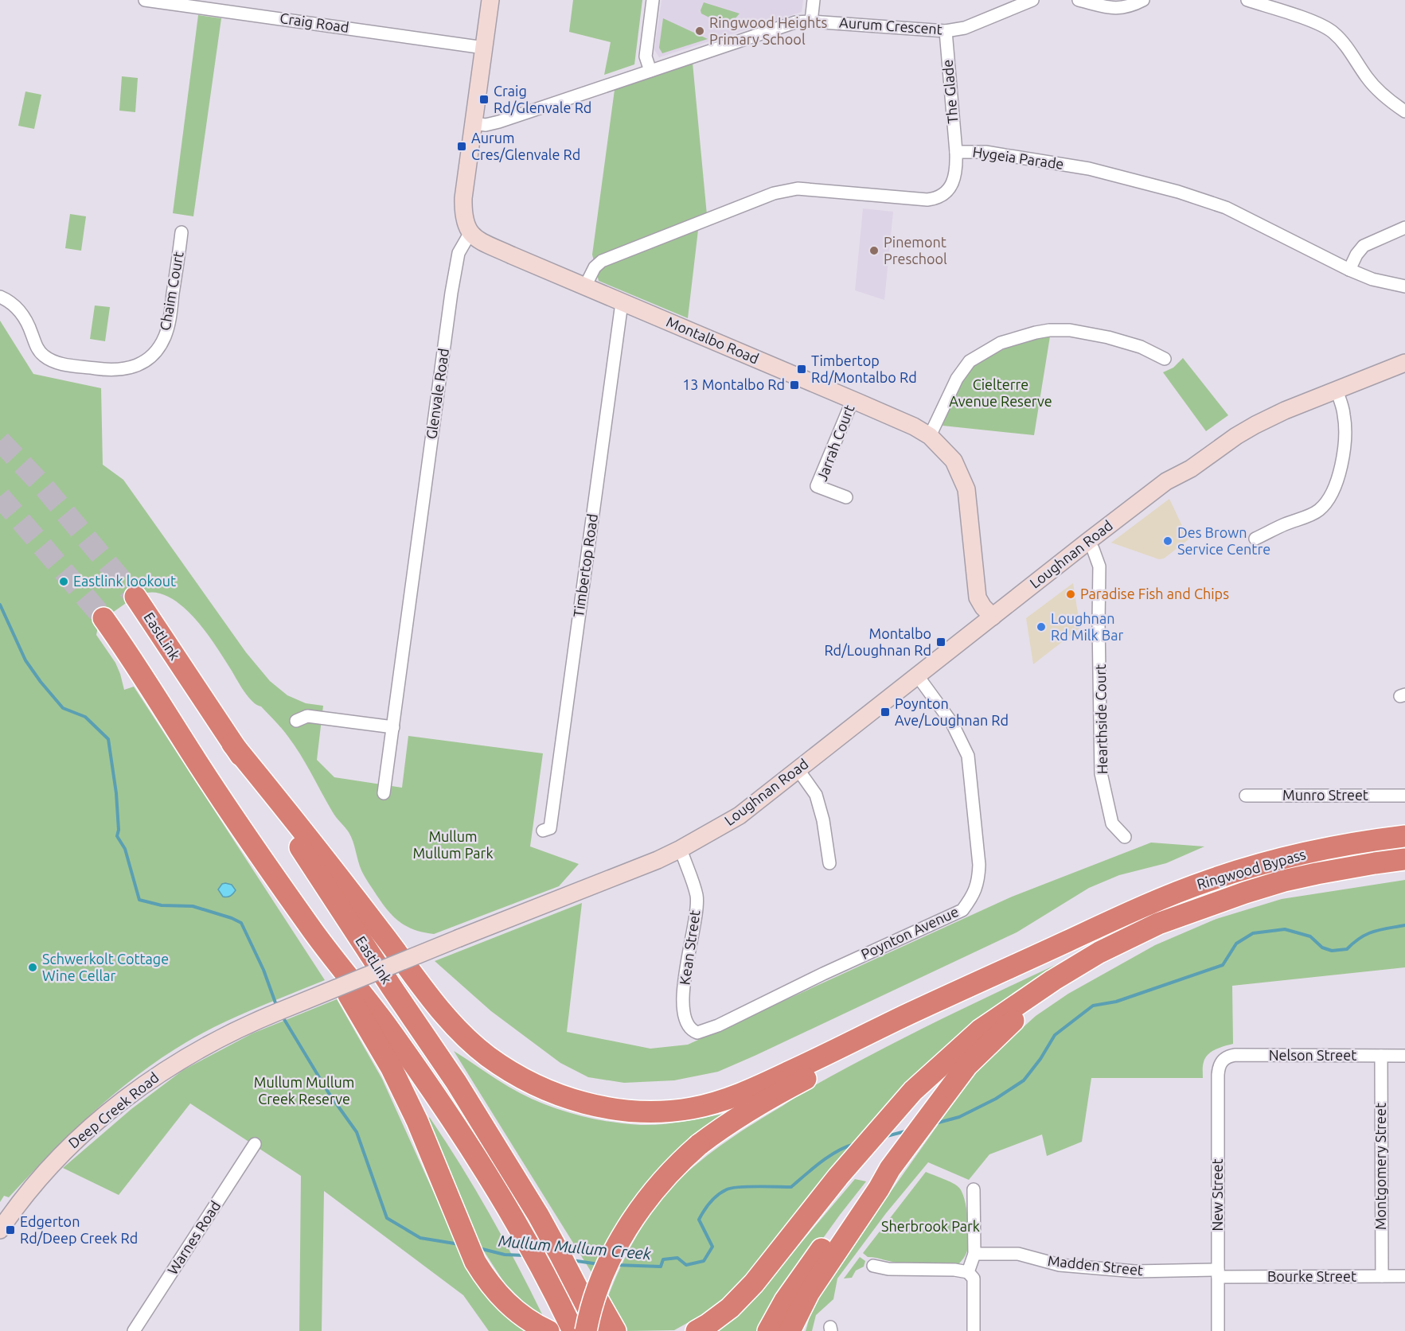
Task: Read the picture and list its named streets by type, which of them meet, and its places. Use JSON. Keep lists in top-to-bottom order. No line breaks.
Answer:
{"streets":{"highway":["EastLink","Ringwood Bypass"],"main road":["Montalbo Road","Loughnan Road","Deep Creek Road"],"street":["Craig Road","Aurum Crescent","The Glade","Hygeia Parade","Chaim Court","Glenvale Road","Jarrah Court","Timbertop Road","Hearthside Court","Munro Street","Poynton Avenue","Kean Street","Nelson Street","Montgomery Street","New Street","Warnes Road","Madden Street","Bourke Street"]},"crossings":[["Aurum Crescent","The Glade"],["The Glade","Hygeia Parade"],["Hygeia Parade","Montalbo Road"],["Montalbo Road","Glenvale Road"],["Montalbo Road","Jarrah Court"],["Montalbo Road","Loughnan Road"],["Montalbo Road","Timbertop Road"],["Loughnan Road","Hearthside Court"],["Loughnan Road","Poynton Avenue"],["Loughnan Road","Kean Street"],["Loughnan Road","Deep Creek Road"],["Poynton Avenue","Kean Street"],["Nelson Street","Montgomery Street"],["Nelson Street","New Street"],["Montgomery Street","Bourke Street"],["New Street","Madden Street"],["New Street","Bourke Street"],["Madden Street","Bourke Street"]],"water":["Mullum Mullum Creek"],"parks":["Cielterre Avenue Reserve","Mullum Mullum Park","Mullum Mullum Creek Reserve","Sherbrook Park"],"places":{"other":["Ringwood Heights Primary School","Pinemont Preschool","Des Brown Service Centre","Eastlink lookout","Paradise Fish and Chips","Loughnan Rd Milk Bar","Schwerkolt Cottage Wine Cellar"],"transit":["Craig Rd/Glenvale Rd","Aurum Cres/Glenvale Rd","Timbertop Rd/Montalbo Rd","13 Montalbo Rd","Montalbo Rd/Loughnan Rd","Poynton Ave/Loughnan Rd","Edgerton Rd/Deep Creek Rd"]}}
